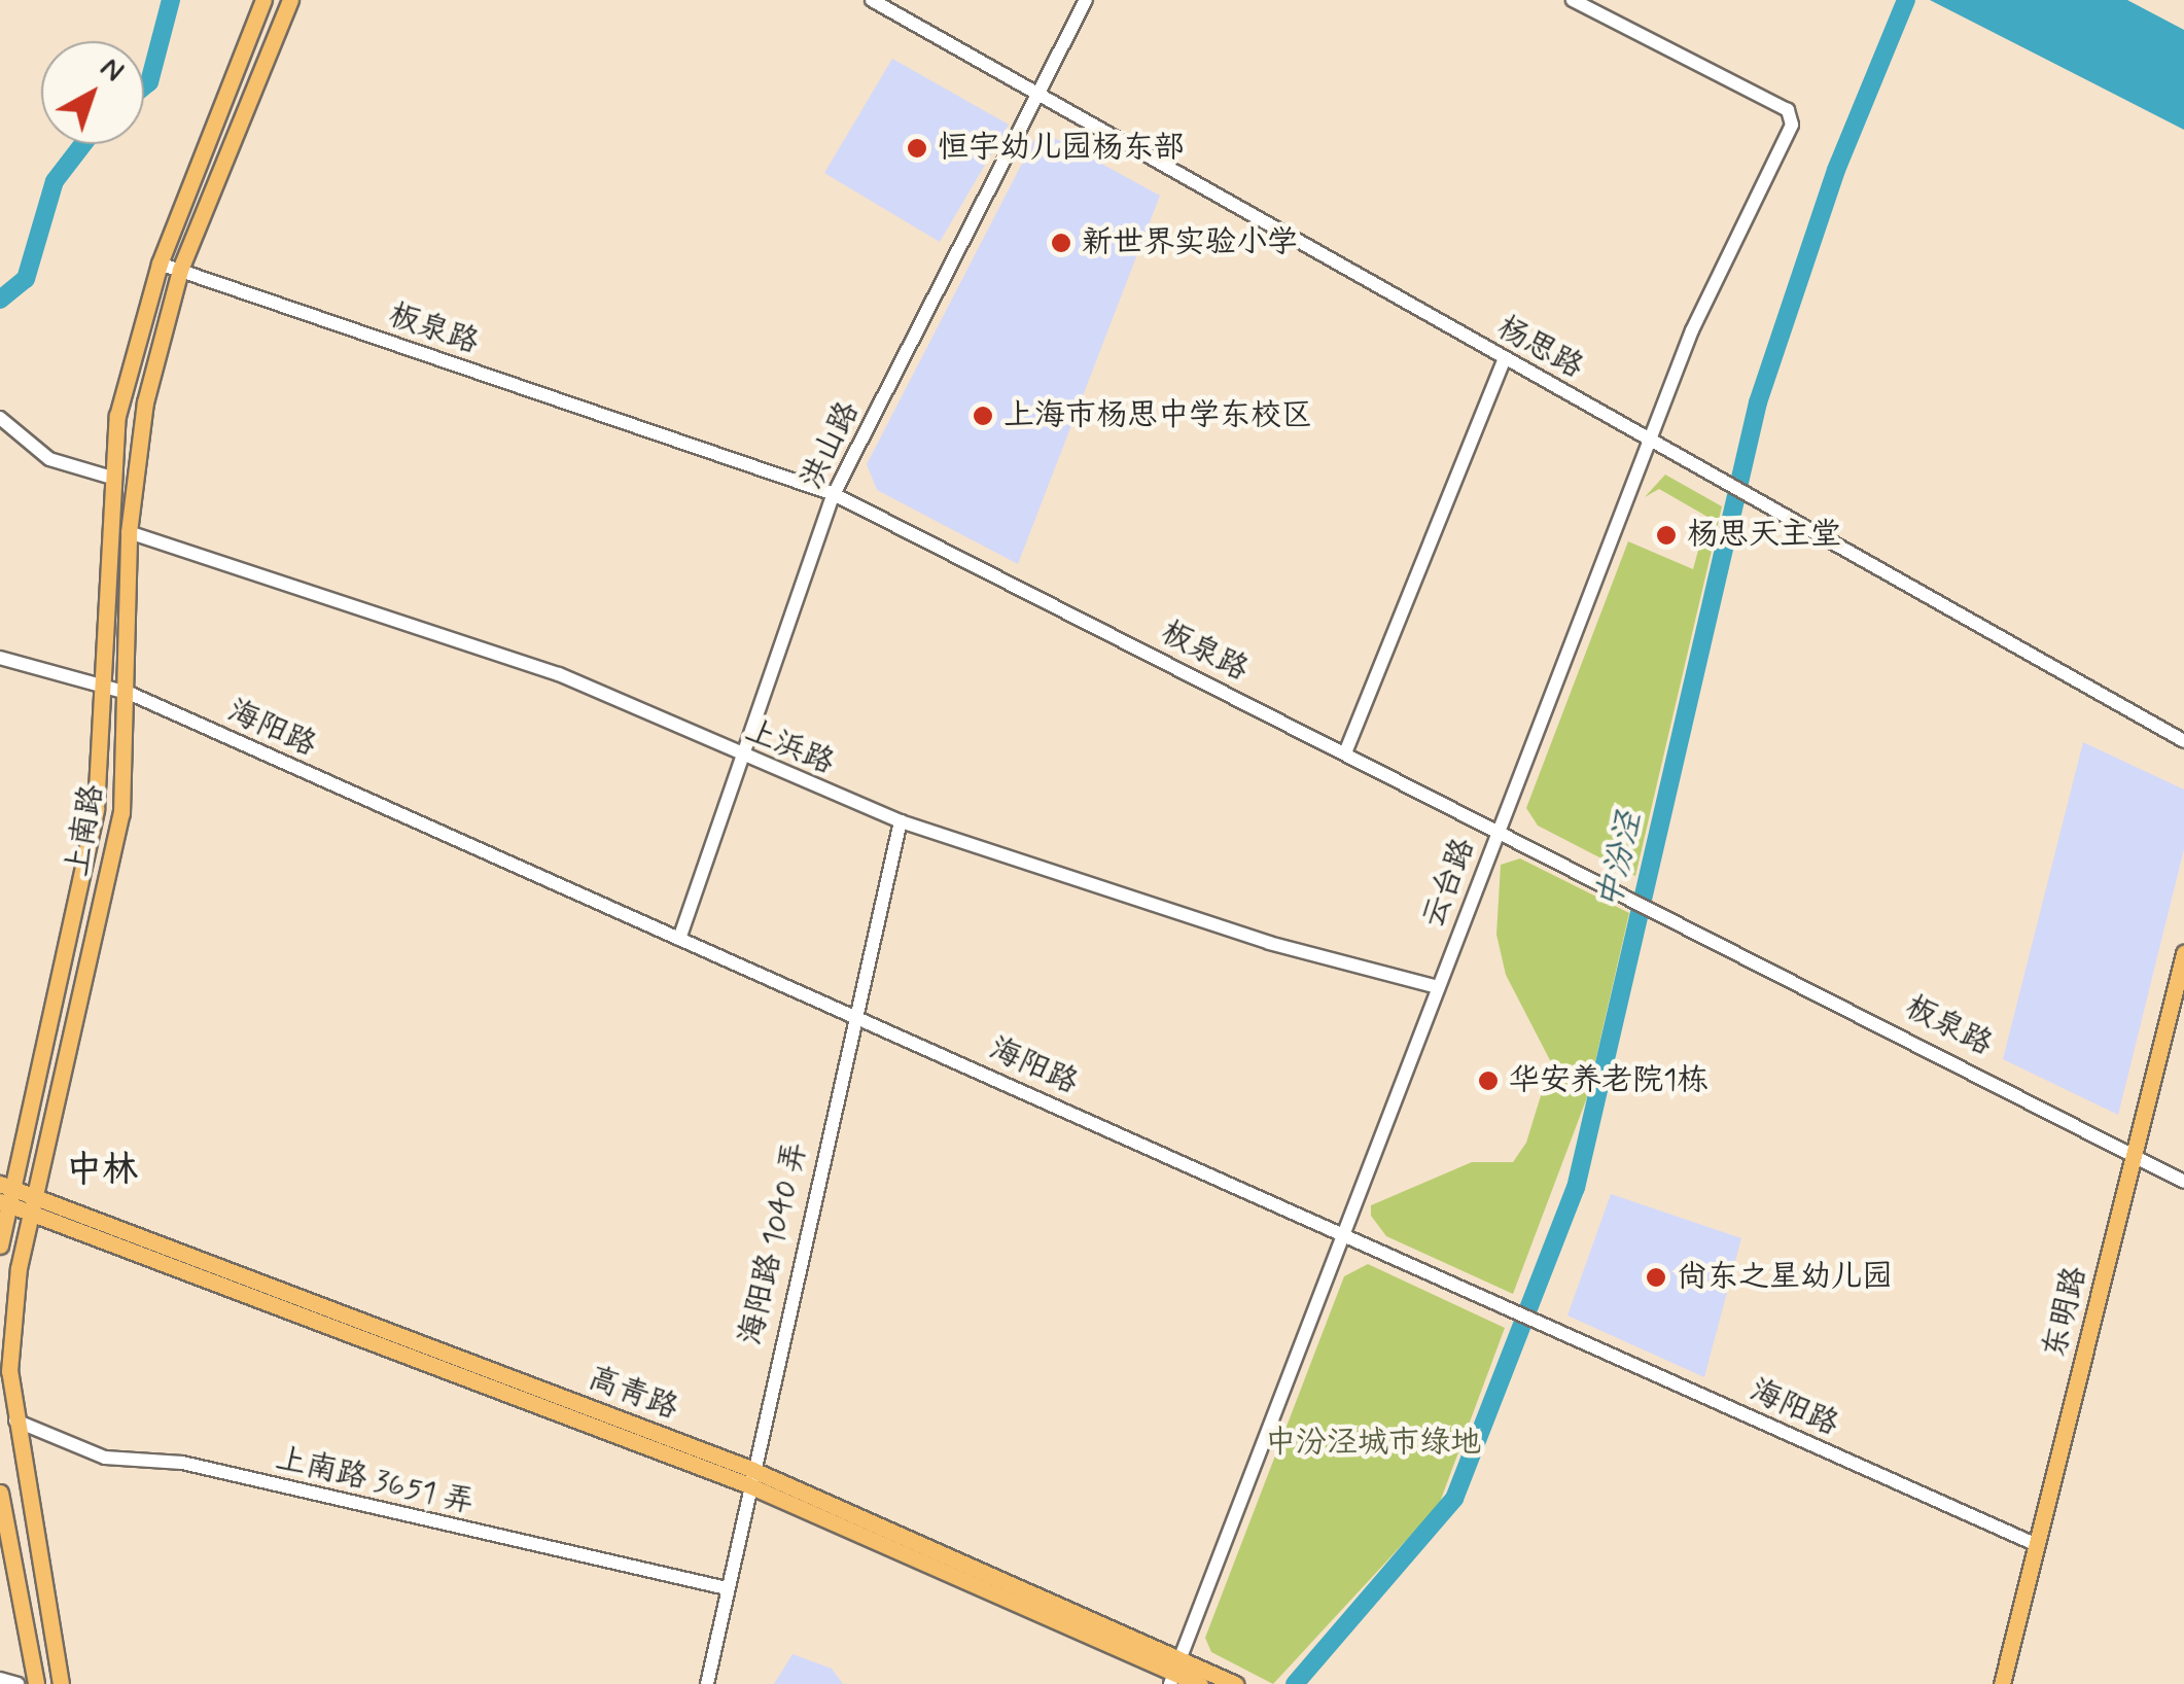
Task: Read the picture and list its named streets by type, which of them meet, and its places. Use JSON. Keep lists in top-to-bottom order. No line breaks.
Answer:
{"streets":{"main road":["上南路","东明路","高青路"],"street":["板泉路","杨思路","洪山路","海阳路","上浜路","云台路","海阳路 1040 弄","上南路 3651 弄"]},"crossings":[["板泉路","洪山路"],["板泉路","上南路"],["板泉路","云台路"],["板泉路","东明路"],["杨思路","洪山路"],["杨思路","云台路"],["洪山路","海阳路"],["洪山路","上浜路"],["海阳路","上南路"],["海阳路","云台路"],["海阳路","海阳路 1040 弄"],["海阳路","东明路"],["上浜路","上南路"],["上浜路","云台路"],["上浜路","海阳路 1040 弄"],["上南路","高青路"],["上南路","上南路 3651 弄"],["云台路","高青路"],["海阳路 1040 弄","高青路"]],"districts":["中林"],"water":["中汾泾"],"parks":["中汾泾城市绿地"],"places":["恒宇幼儿园杨东部","新世界实验小学","上海市杨思中学东校区","杨思天主堂","华安养老院1栋","尚东之星幼儿园"],"north":"top right"}
